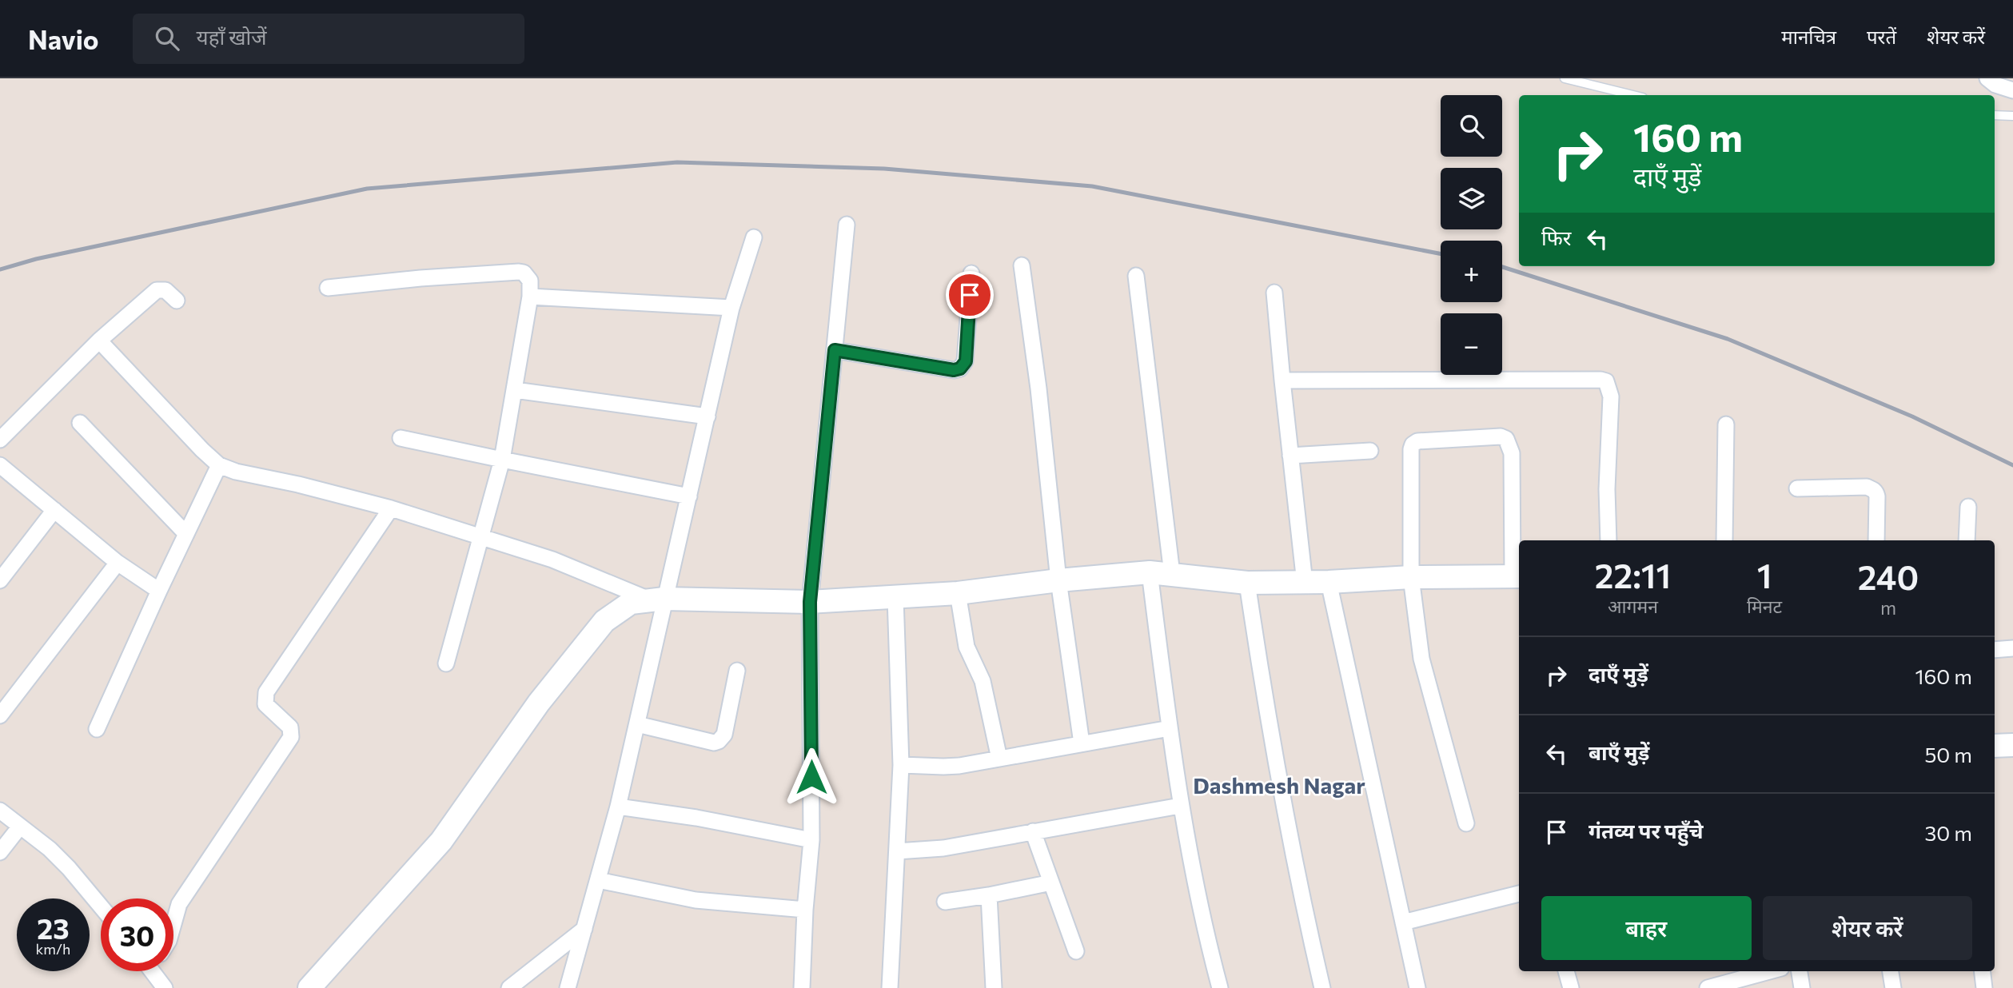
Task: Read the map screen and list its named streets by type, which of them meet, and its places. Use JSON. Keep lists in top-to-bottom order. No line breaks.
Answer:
{"districts":["Dashmesh Nagar"],"page":{"header":"Navio","search":"यहाँ खोजें","nav":["मानचित्र","परतें","शेयर करें"],"map_buttons":["+","−"],"turn":["160 m","दाएँ मुड़ें"],"then":"फिर","eta":["22:11","आगमन","1","मिनट","240","m"],"list":[{"name":"दाएँ मुड़ें","value":"160 m"},{"name":"बाएँ मुड़ें","value":"50 m"},{"name":"गंतव्य पर पहुँचे","value":"30 m"}],"buttons":["बाहर","शेयर करें"],"speed":"23 km/h","limit":"30"}}
